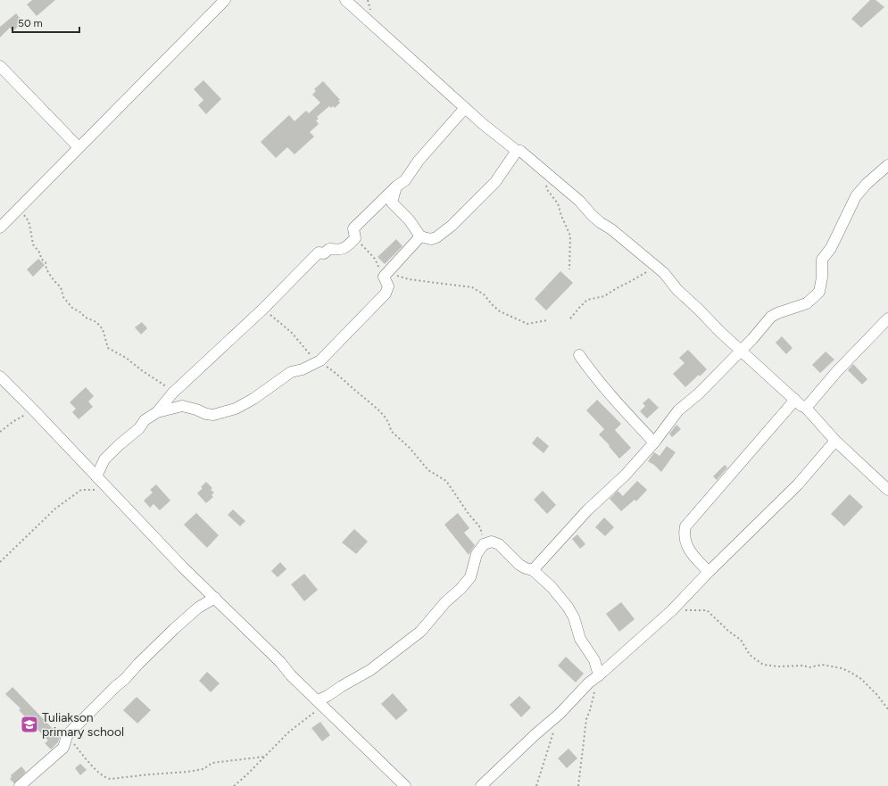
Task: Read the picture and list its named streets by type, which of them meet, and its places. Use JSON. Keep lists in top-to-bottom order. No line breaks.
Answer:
{"places":{"school or university":["Tuliakson primary school"]},"scale_bar":"50 m"}
